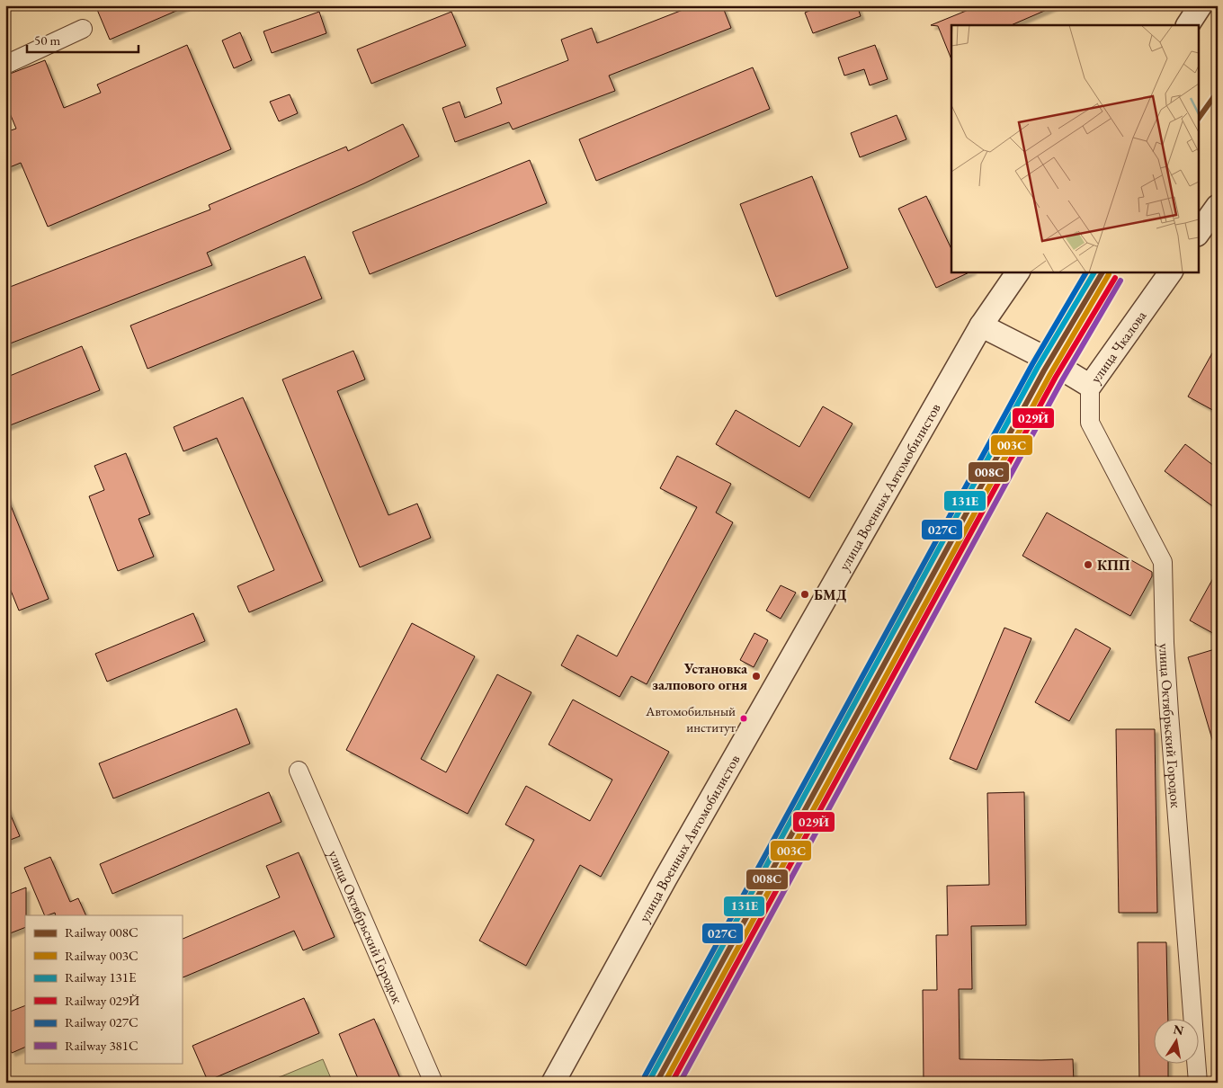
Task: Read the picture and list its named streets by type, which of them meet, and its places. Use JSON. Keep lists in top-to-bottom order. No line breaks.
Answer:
{"streets":{"street":["улица Чкалова","улица Военных Автомобилистов","улица Октябрьский Городок"]},"crossings":[["улица Чкалова","улица Военных Автомобилистов"],["улица Чкалова","улица Октябрьский Городок"]],"places":["КПП","БМД","Установка залпового огня","Автомобильный институт"],"lines":["rail line 008С","rail line 131Е","rail line 027С","rail line 003С","rail line 029Й","rail line 381С"],"legend":["Railway 008С","Railway 003С","Railway 131Е","Railway 029Й","Railway 027С","Railway 381С"],"scale_bar":"50 m","north":"top"}
